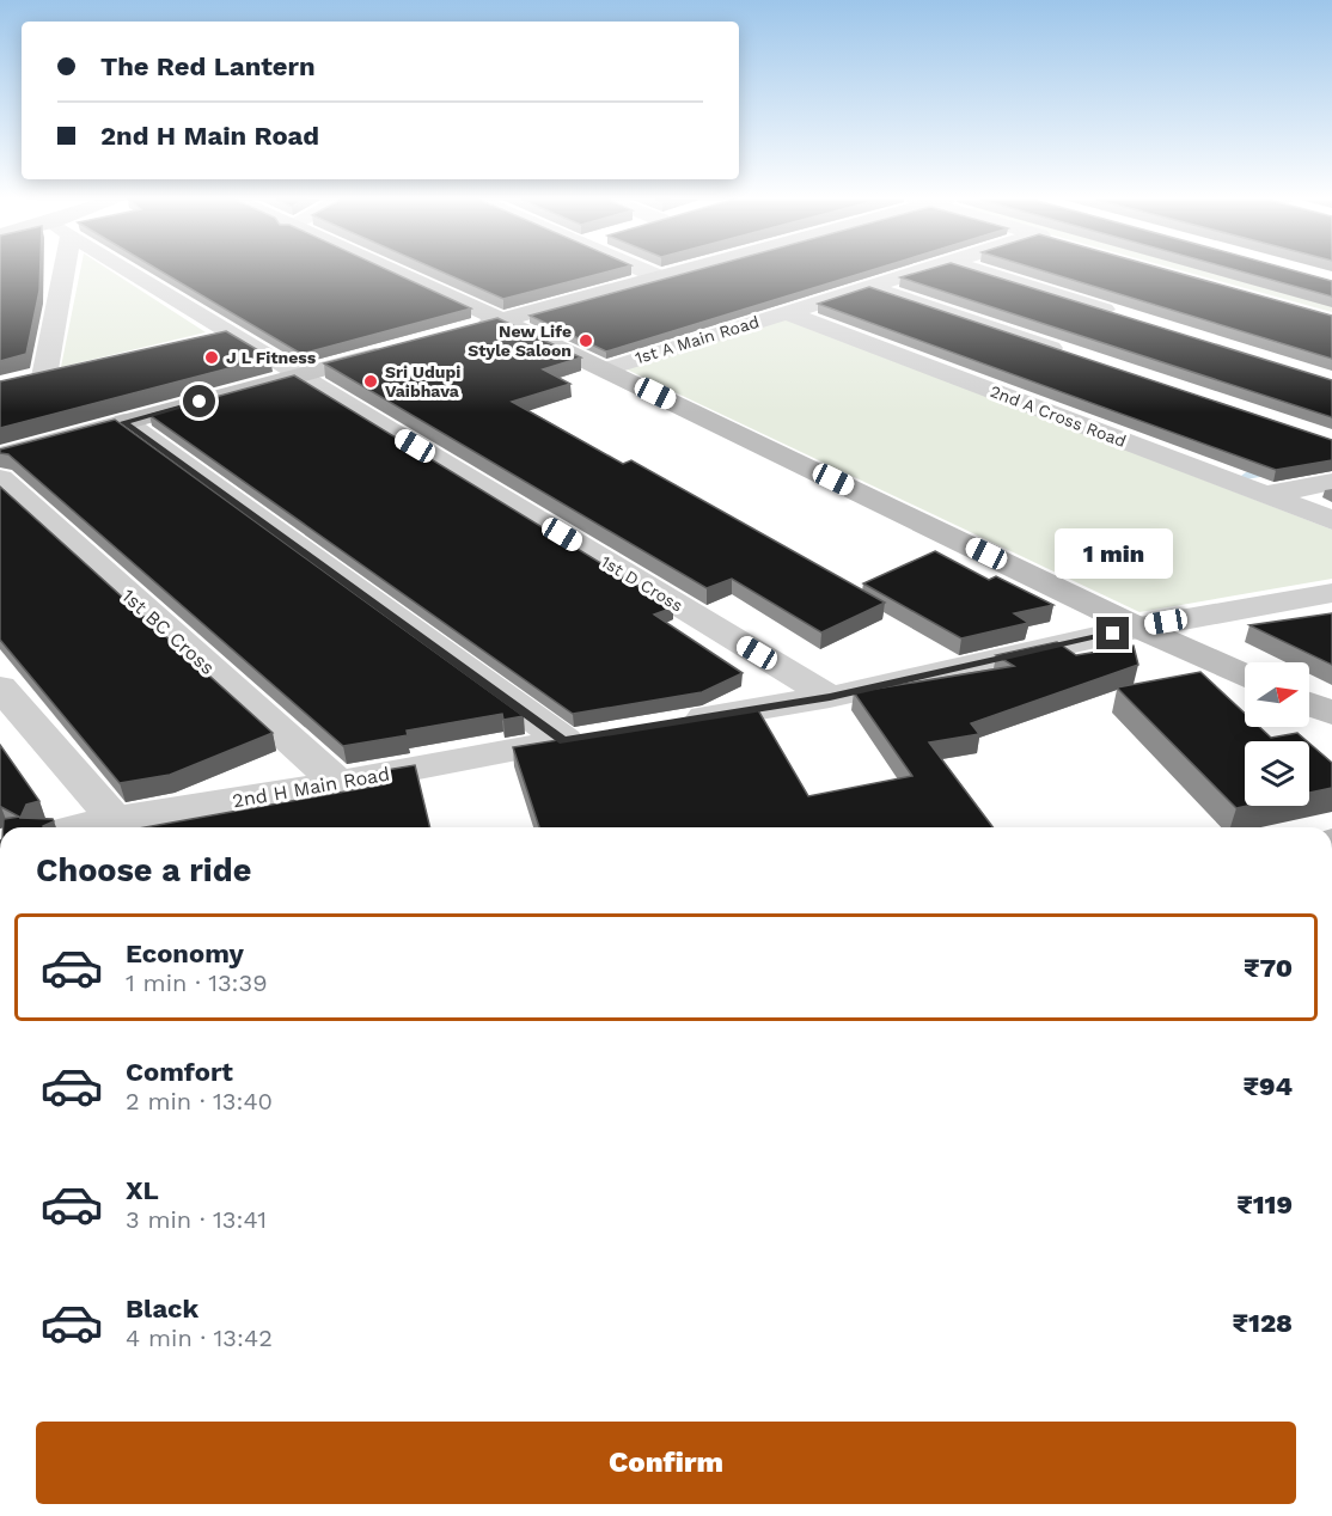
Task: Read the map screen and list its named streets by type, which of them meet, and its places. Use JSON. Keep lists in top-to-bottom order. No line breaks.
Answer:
{"streets":{"street":["1st A Main Road","2nd A Cross Road","1st D Cross","1st BC Cross","2nd H Main Road"]},"crossings":[["1st A Main Road","2nd A Cross Road"],["1st BC Cross","2nd H Main Road"]],"places":["New Life Style Saloon","J L Fitness","Sri Udupi Vaibhava"],"north":"right","page":{"banner":["The Red Lantern","2nd H Main Road"],"bubble":"1 min","heading":"Choose a ride","list":[{"name":"Economy","note":"1 min · 13:39","value":"₹70"},{"name":"Comfort","note":"2 min · 13:40","value":"₹94"},{"name":"XL","note":"3 min · 13:41","value":"₹119"},{"name":"Black","note":"4 min · 13:42","value":"₹128"}],"buttons":"Confirm"}}
